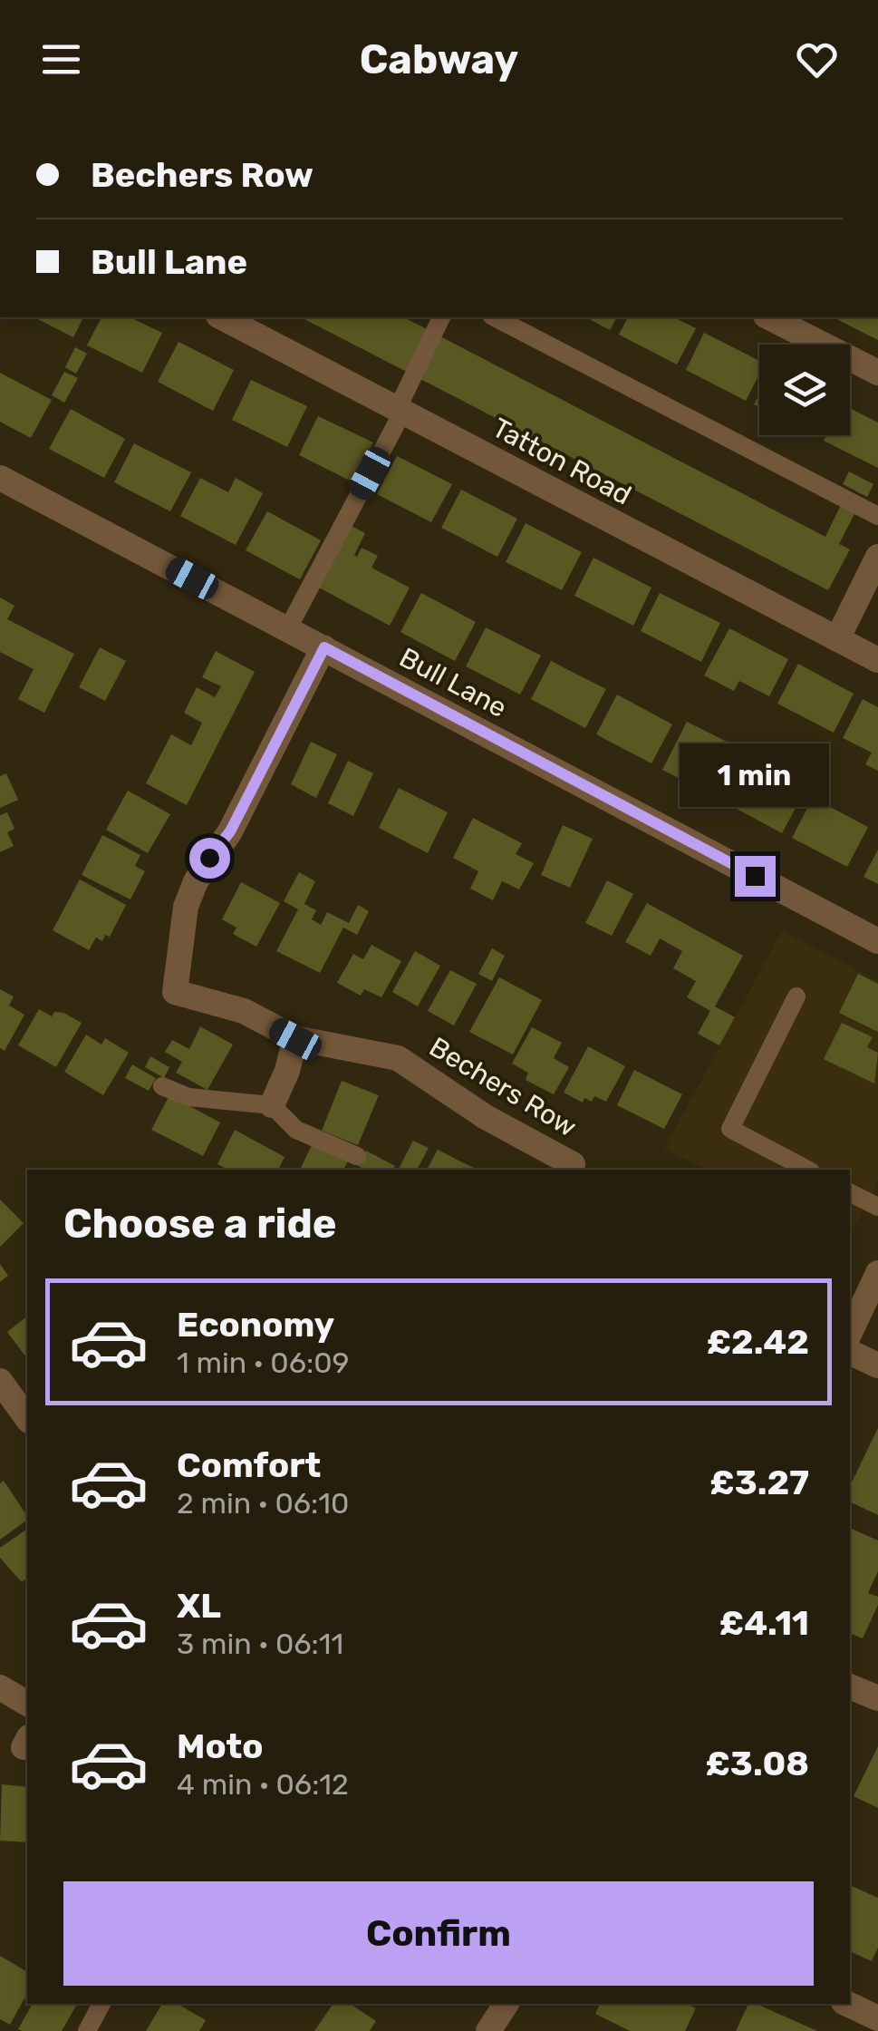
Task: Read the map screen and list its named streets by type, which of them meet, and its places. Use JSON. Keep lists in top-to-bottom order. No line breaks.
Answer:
{"streets":{"street":["Tatton Road","Bull Lane","Bechers Row"]},"crossings":[["Bull Lane","Bechers Row"]],"page":{"header":"Cabway","banner":["Bechers Row","Bull Lane"],"bubble":"1 min","heading":"Choose a ride","list":[{"name":"Economy","note":"1 min · 06:09","value":"£2.42"},{"name":"Comfort","note":"2 min · 06:10","value":"£3.27"},{"name":"XL","note":"3 min · 06:11","value":"£4.11"},{"name":"Moto","note":"4 min · 06:12","value":"£3.08"}],"buttons":"Confirm"}}
